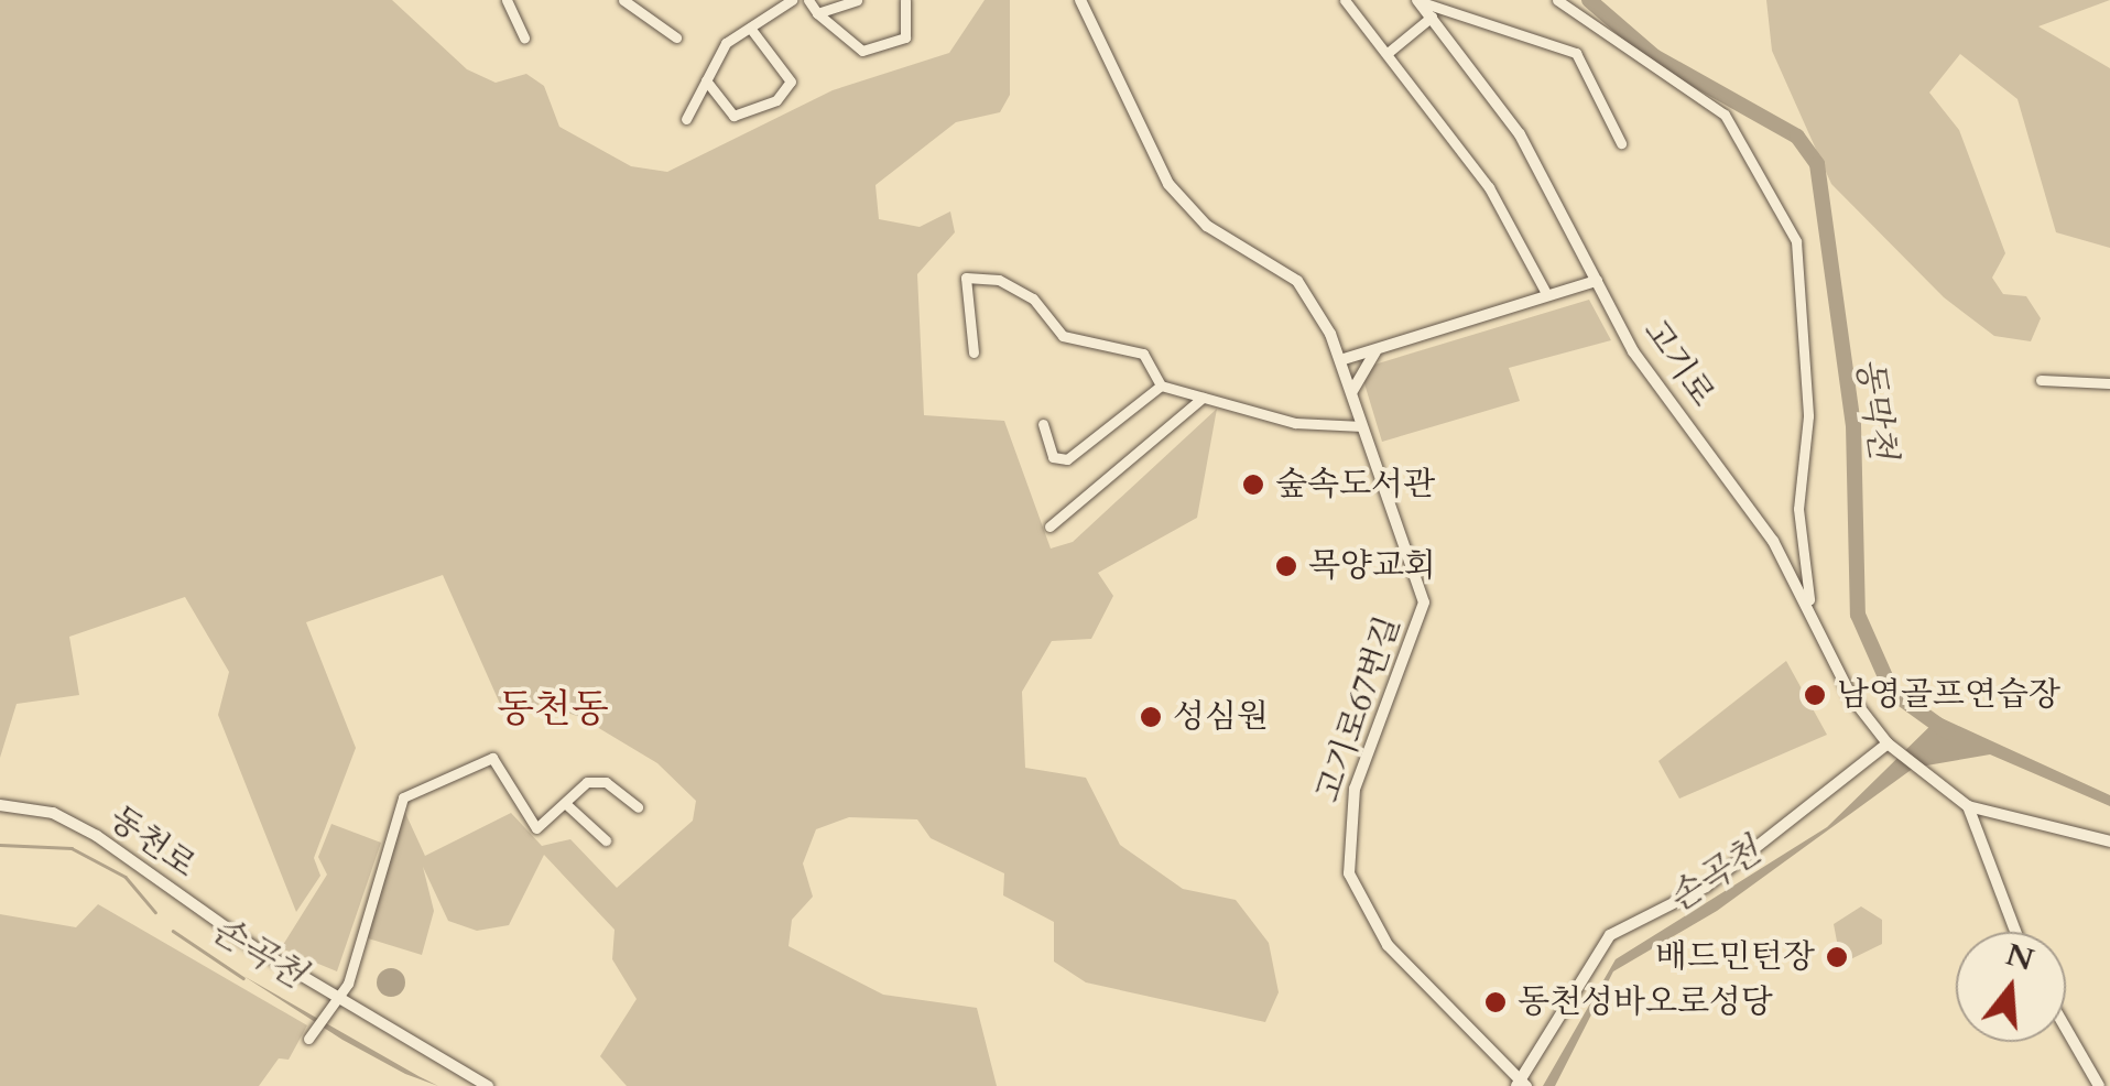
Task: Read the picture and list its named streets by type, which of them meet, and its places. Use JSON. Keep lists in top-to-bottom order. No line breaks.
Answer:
{"streets":{"street":["고기로","고기로67번길","동천로"]},"districts":["동천동"],"water":["동막천","손곡천"],"places":["숲속도서관","목양교회","남영골프연습장","성심원","배드민턴장","동천성바오로성당"],"north":"top"}
